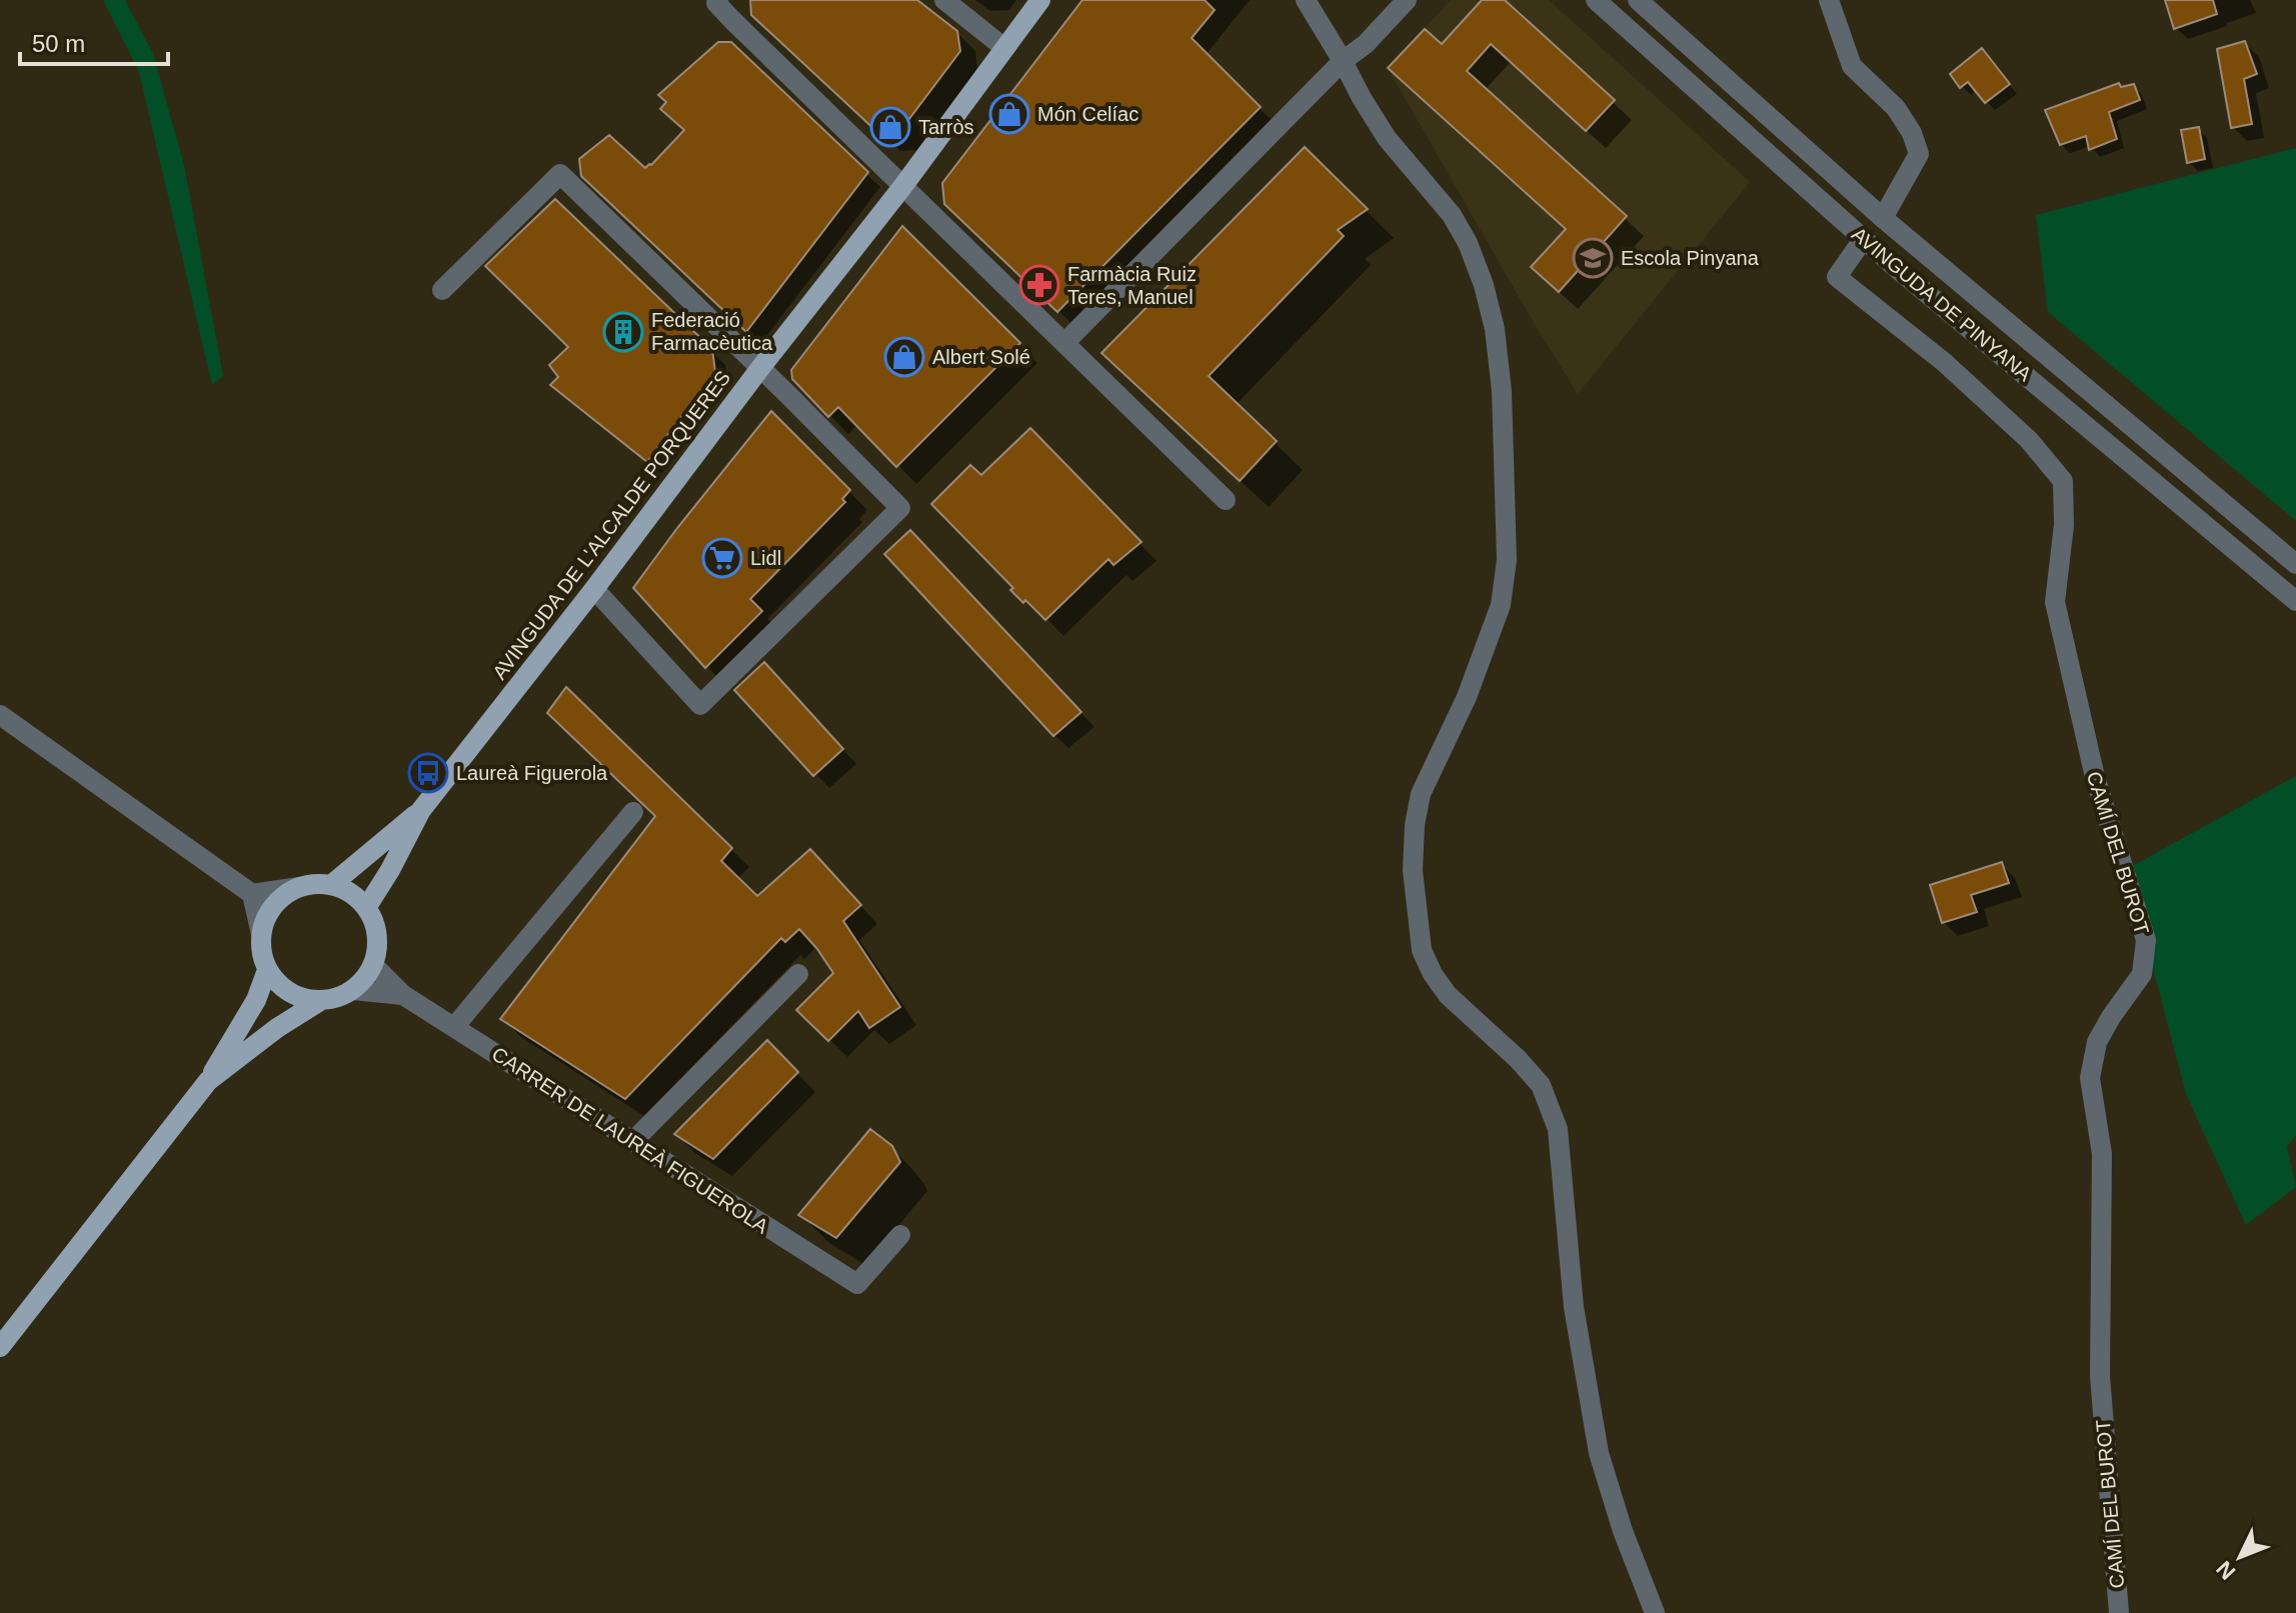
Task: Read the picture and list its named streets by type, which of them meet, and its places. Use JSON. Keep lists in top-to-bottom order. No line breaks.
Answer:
{"streets":{"main road":["AVINGUDA DE L'ALCALDE PORQUERES"],"street":["AVINGUDA DE PINYANA","CAMÍ DEL BUROT","CARRER DE LAUREÀ FIGUEROLA"]},"crossings":[["AVINGUDA DE PINYANA","CAMÍ DEL BUROT"]],"places":{"shop":["Món Celíac","Tarròs","Albert Solé"],"school or university":["Escola Pinyana"],"pharmacy":["Farmàcia Ruiz Teres, Manuel"],"building":["Federació Farmacèutica"],"supermarket":["Lidl"],"bus stop":["Laureà Figuerola"]},"scale_bar":"50 m","north":"bottom left"}
